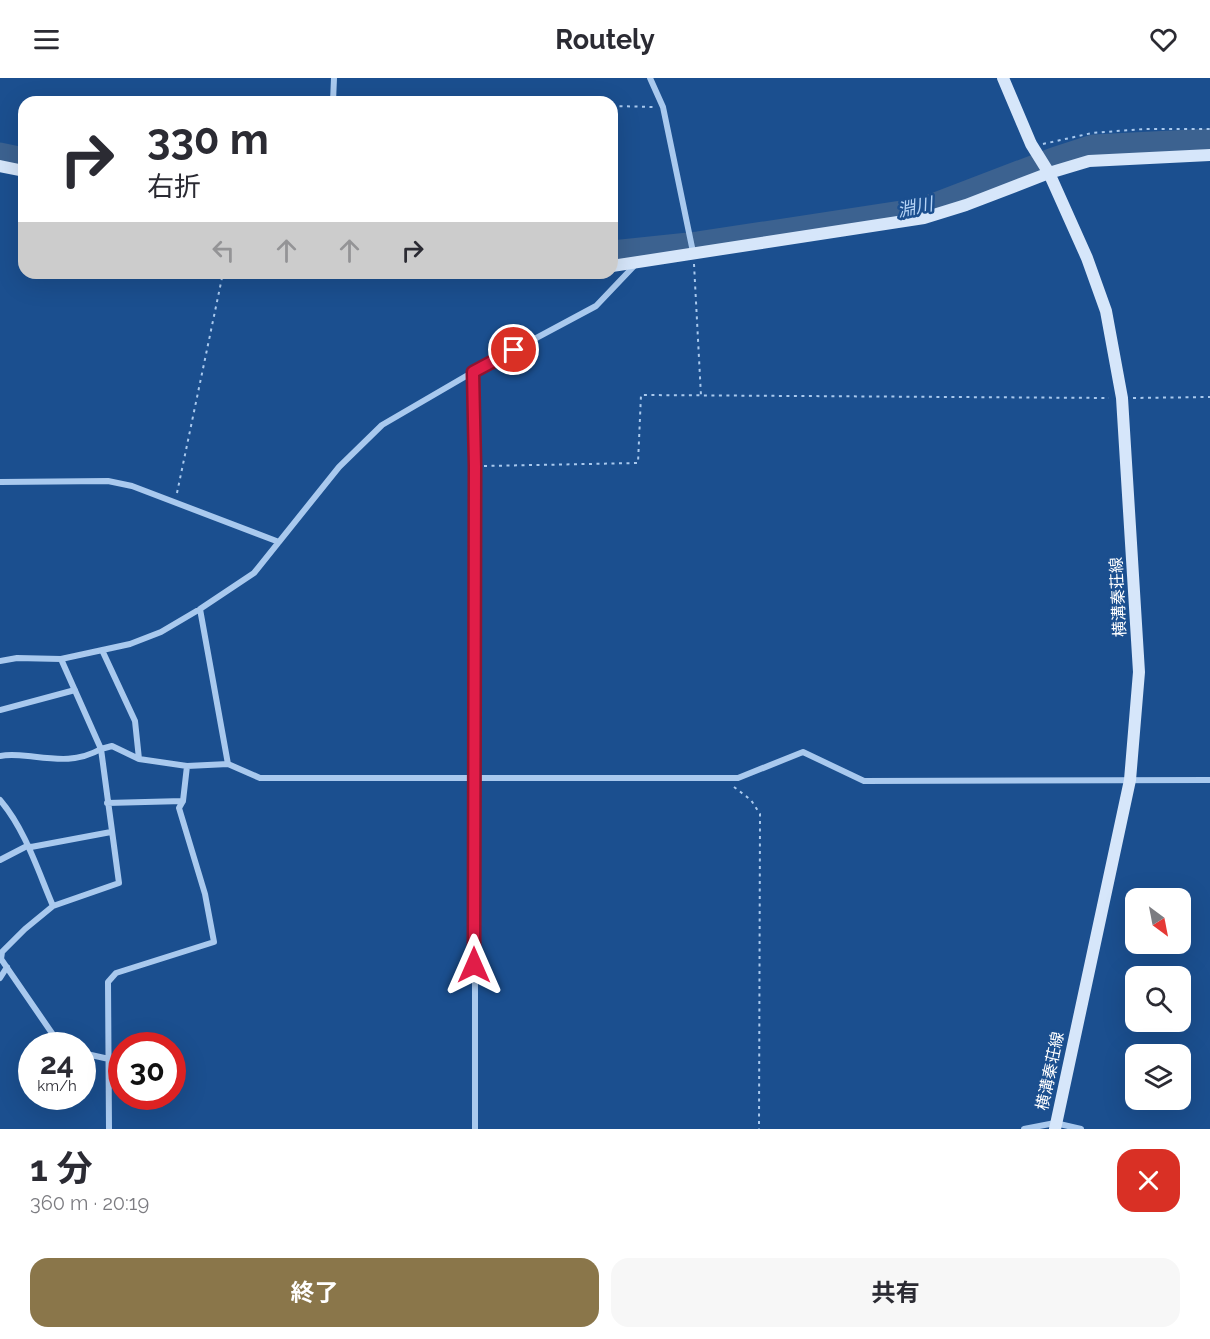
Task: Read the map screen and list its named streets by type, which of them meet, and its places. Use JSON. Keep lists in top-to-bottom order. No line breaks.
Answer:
{"streets":{"main road":["横溝秦荘線"]},"water":["淵川"],"north":"bottom right","page":{"header":"Routely","turn":["330 m","右折"],"speed":"24 km/h","limit":"30","heading":["1 分","360 m · 20:19"],"buttons":["終了","共有"]}}
